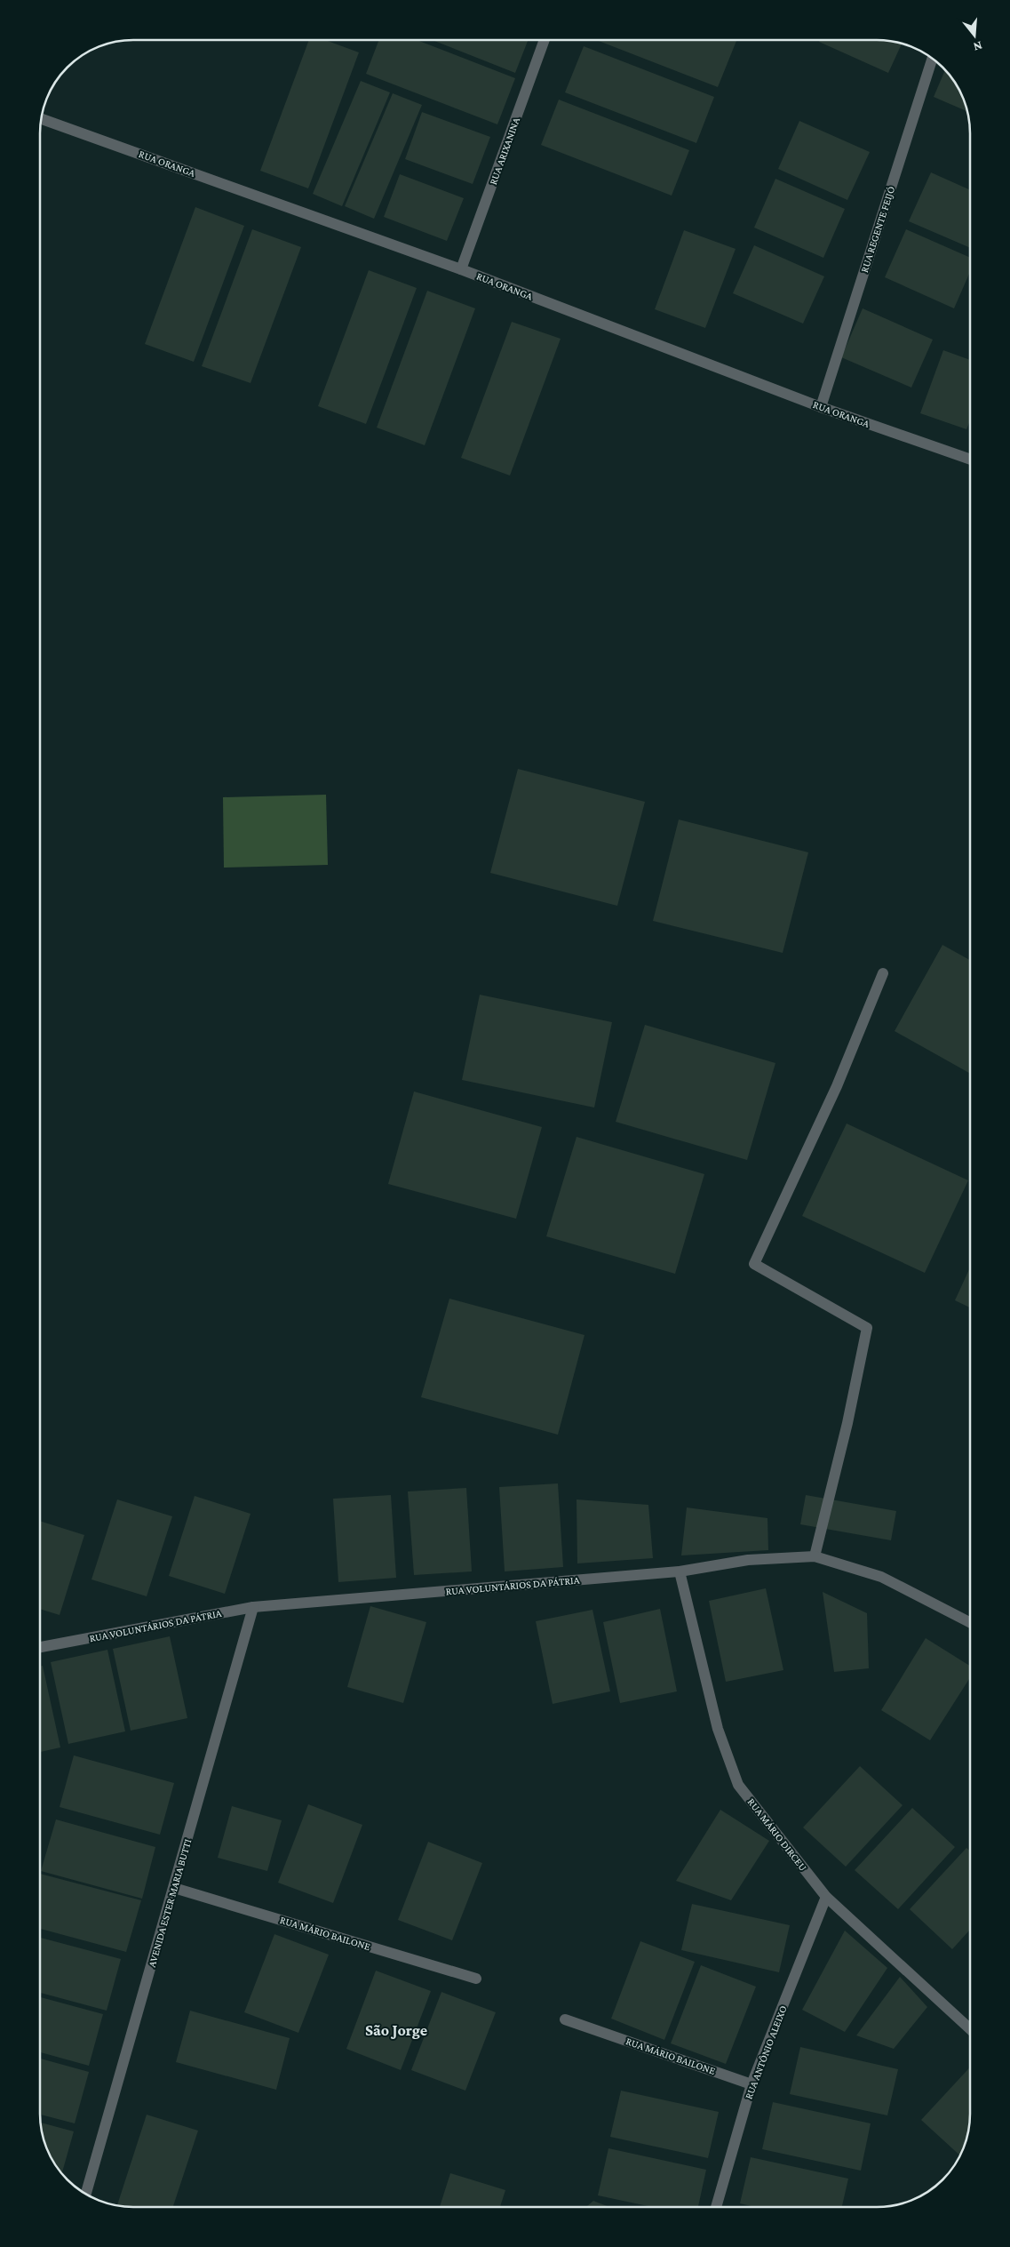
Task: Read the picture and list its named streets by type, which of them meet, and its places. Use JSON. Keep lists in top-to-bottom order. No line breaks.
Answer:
{"streets":{"street":["RUA ARIXANINA","RUA ORANGA","RUA REGENTE FEIJÓ","RUA VOLUNTÁRIOS DA PÁTRIA","RUA MÁRIO DIRCEU","AVENIDA ESTER MARIA BUTTI","RUA MÁRIO BAILONE","RUA ANTÔNIO ALEIXO"]},"crossings":[["RUA ARIXANINA","RUA ORANGA"],["RUA ORANGA","RUA REGENTE FEIJÓ"],["RUA VOLUNTÁRIOS DA PÁTRIA","RUA MÁRIO DIRCEU"],["RUA VOLUNTÁRIOS DA PÁTRIA","AVENIDA ESTER MARIA BUTTI"],["RUA MÁRIO DIRCEU","RUA ANTÔNIO ALEIXO"],["AVENIDA ESTER MARIA BUTTI","RUA MÁRIO BAILONE"],["RUA MÁRIO BAILONE","RUA ANTÔNIO ALEIXO"]],"districts":["São Jorge"],"north":"bottom"}
